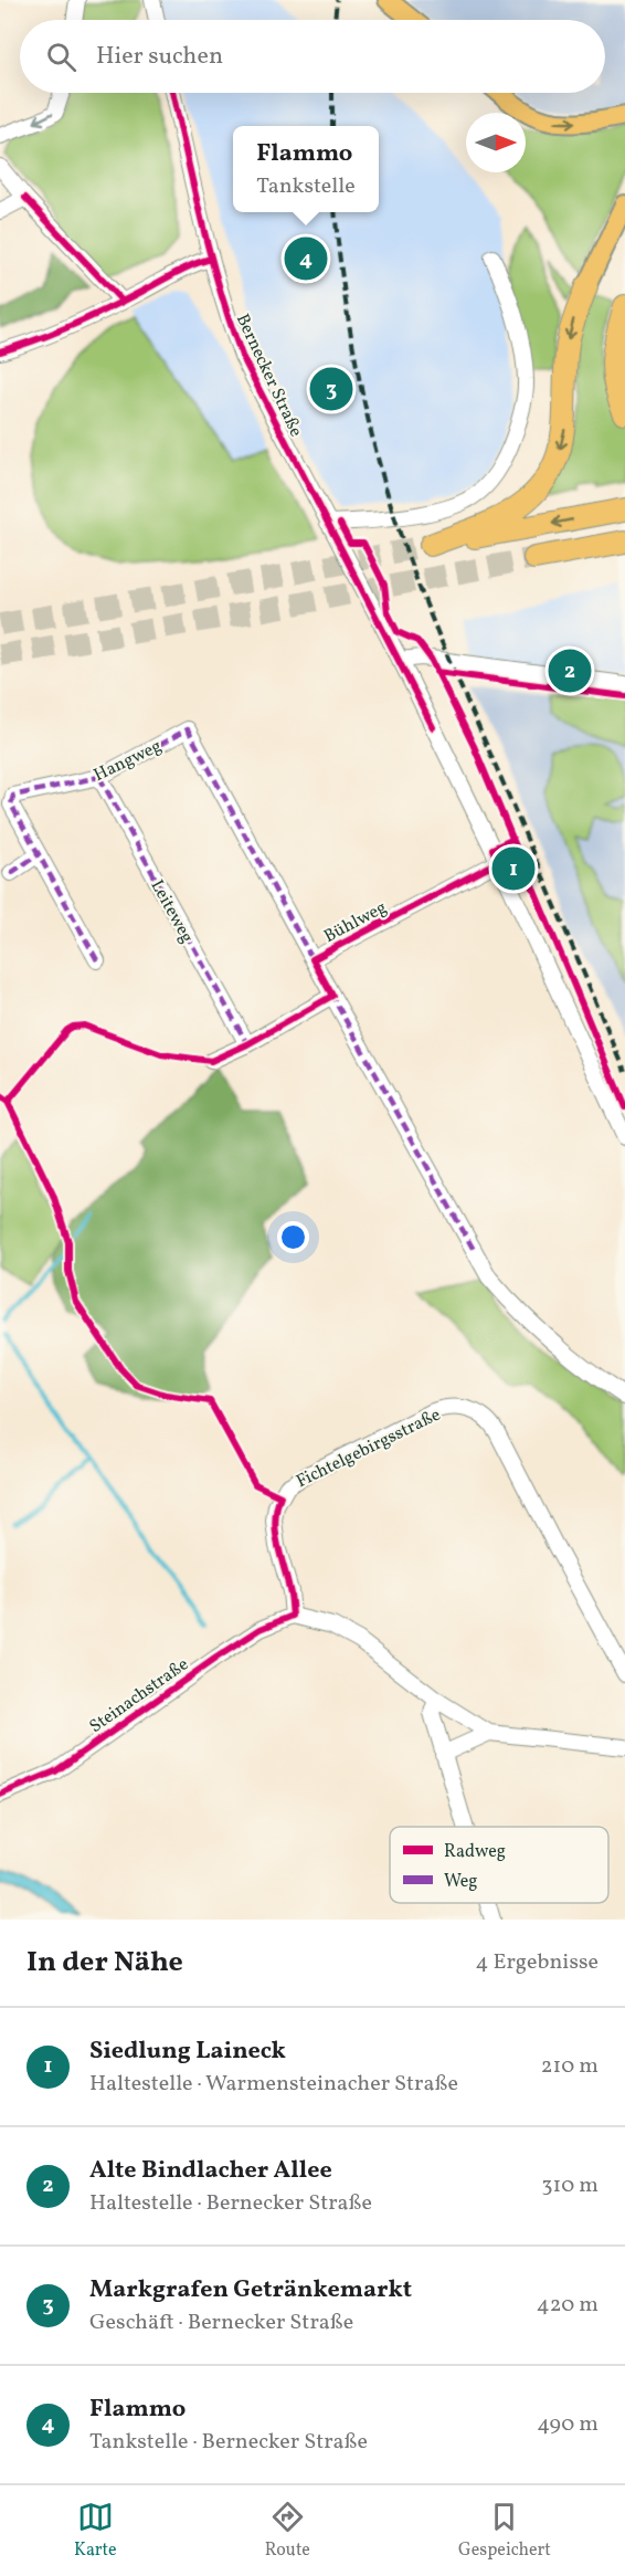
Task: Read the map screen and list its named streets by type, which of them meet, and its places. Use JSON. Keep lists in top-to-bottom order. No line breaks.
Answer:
{"streets":{"street":["Bernecker Straße","Hangweg","Leiteweg","Bühlweg","Fichtelgebirgsstraße","Steinachstraße"]},"crossings":[["Bernecker Straße","Bühlweg"],["Hangweg","Leiteweg"],["Hangweg","Bühlweg"],["Fichtelgebirgsstraße","Steinachstraße"]],"legend":["Radweg","Weg"],"north":"right","page":{"search":"Hier suchen","popup":["Flammo","Tankstelle"],"pins":["4","3","2","1"],"heading":["In der Nähe","4 Ergebnisse"],"list":[{"mark":"1","name":"Siedlung Laineck","note":"Haltestelle · Warmensteinacher Straße","value":"210 m"},{"mark":"2","name":"Alte Bindlacher Allee","note":"Haltestelle · Bernecker Straße","value":"310 m"},{"mark":"3","name":"Markgrafen Getränkemarkt","note":"Geschäft · Bernecker Straße","value":"420 m"},{"mark":"4","name":"Flammo","note":"Tankstelle · Bernecker Straße","value":"490 m"}],"nav":["Karte","Route","Gespeichert"]}}
